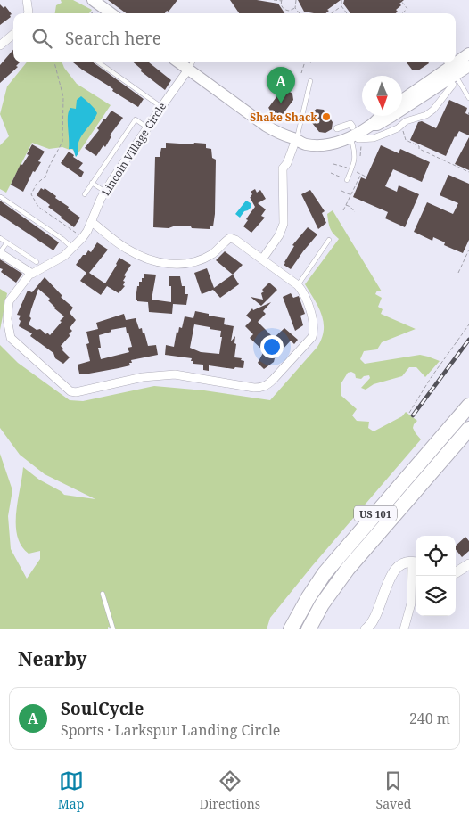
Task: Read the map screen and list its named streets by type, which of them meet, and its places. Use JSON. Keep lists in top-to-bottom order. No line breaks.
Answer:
{"streets":{"highway":["US 101"],"street":["Lincoln Village Circle"]},"places":["Shake Shack"],"north":"bottom","page":{"search":"Search here","pins":"A","heading":"Nearby","list":[{"mark":"A","name":"SoulCycle","note":"Sports · Larkspur Landing Circle","value":"240 m"}],"nav":["Map","Directions","Saved"]}}
